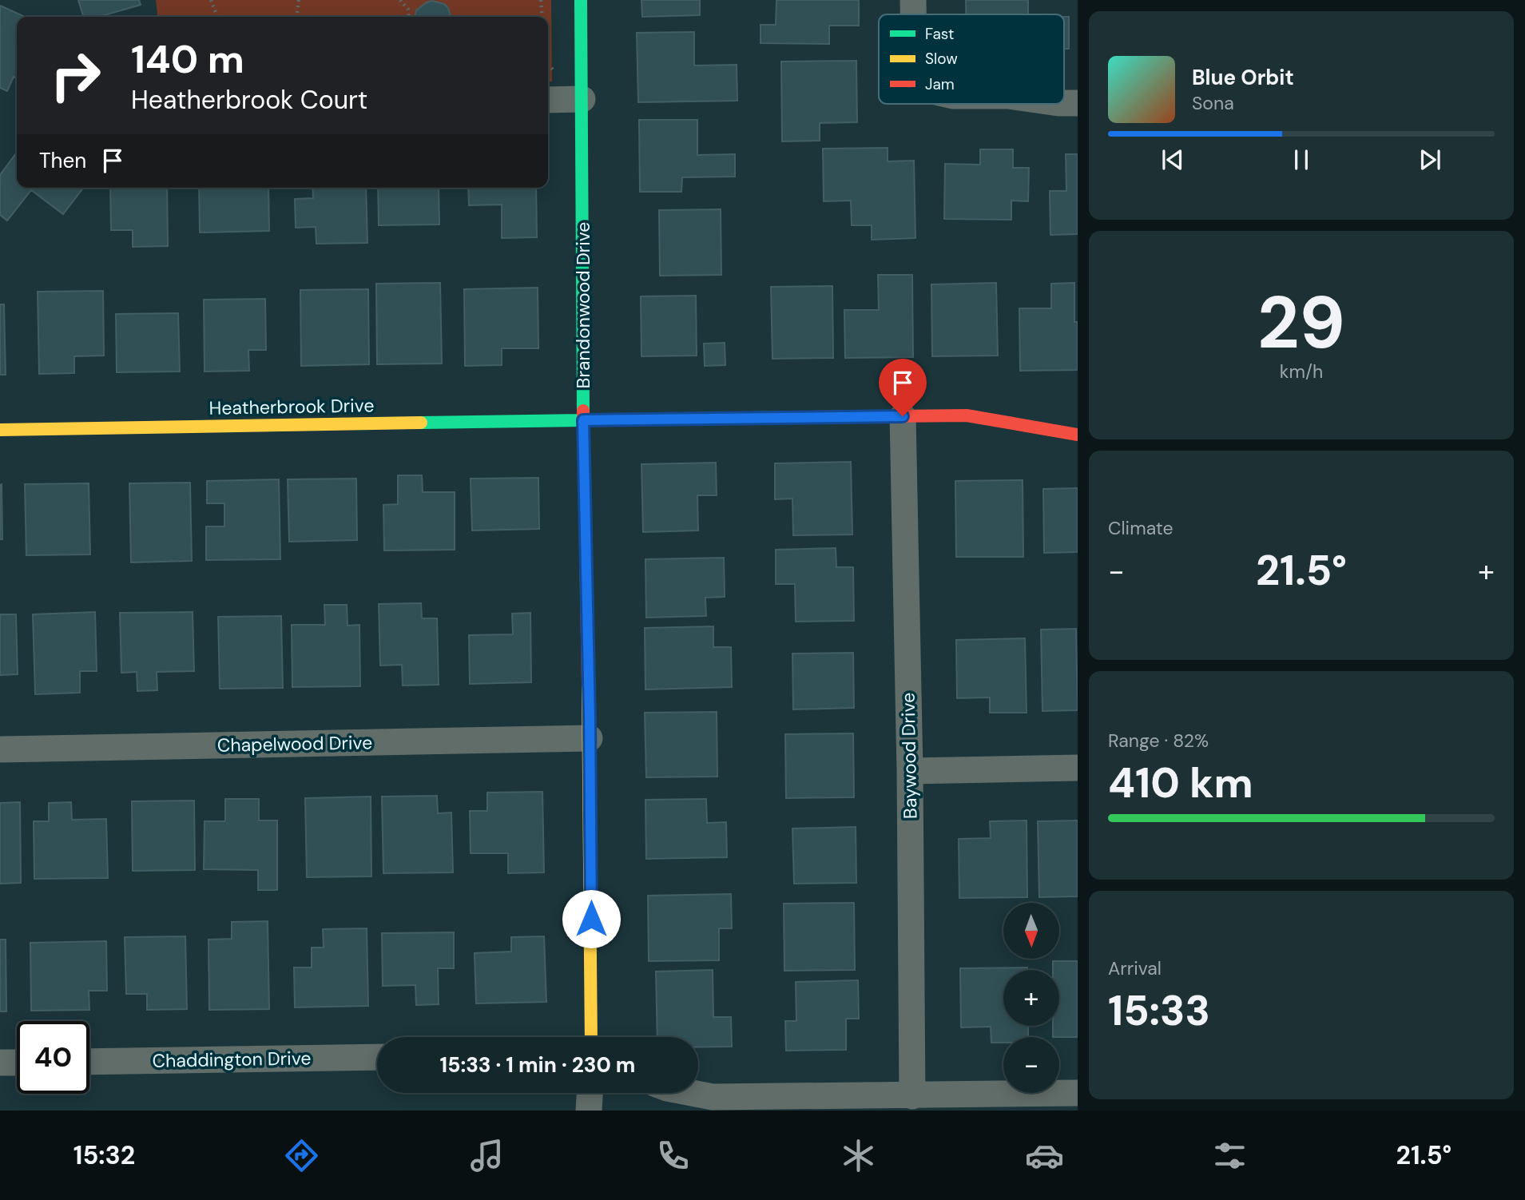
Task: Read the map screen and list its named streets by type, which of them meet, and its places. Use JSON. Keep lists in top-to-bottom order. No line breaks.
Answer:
{"streets":{"street":["Brandonwood Drive","Heatherbrook Drive","Chapelwood Drive","Baywood Drive","Chaddington Drive"]},"crossings":[["Brandonwood Drive","Heatherbrook Drive"],["Brandonwood Drive","Chapelwood Drive"],["Heatherbrook Drive","Baywood Drive"]],"legend":["Fast","Slow","Jam"],"north":"bottom","page":{"turn":["140 m","Heatherbrook Court"],"song":["Blue Orbit","Sona"],"then":"Then","tile":[["29","km/h"],"Climate",["Range · 82%","410 km"],["Arrival","15:33"]],"heat":["−","21.5°","+"],"map_buttons":["+","−"],"limit":"40","trip":"15:33 · 1 min · 230 m","tabs":["15:32","21.5°"]}}
